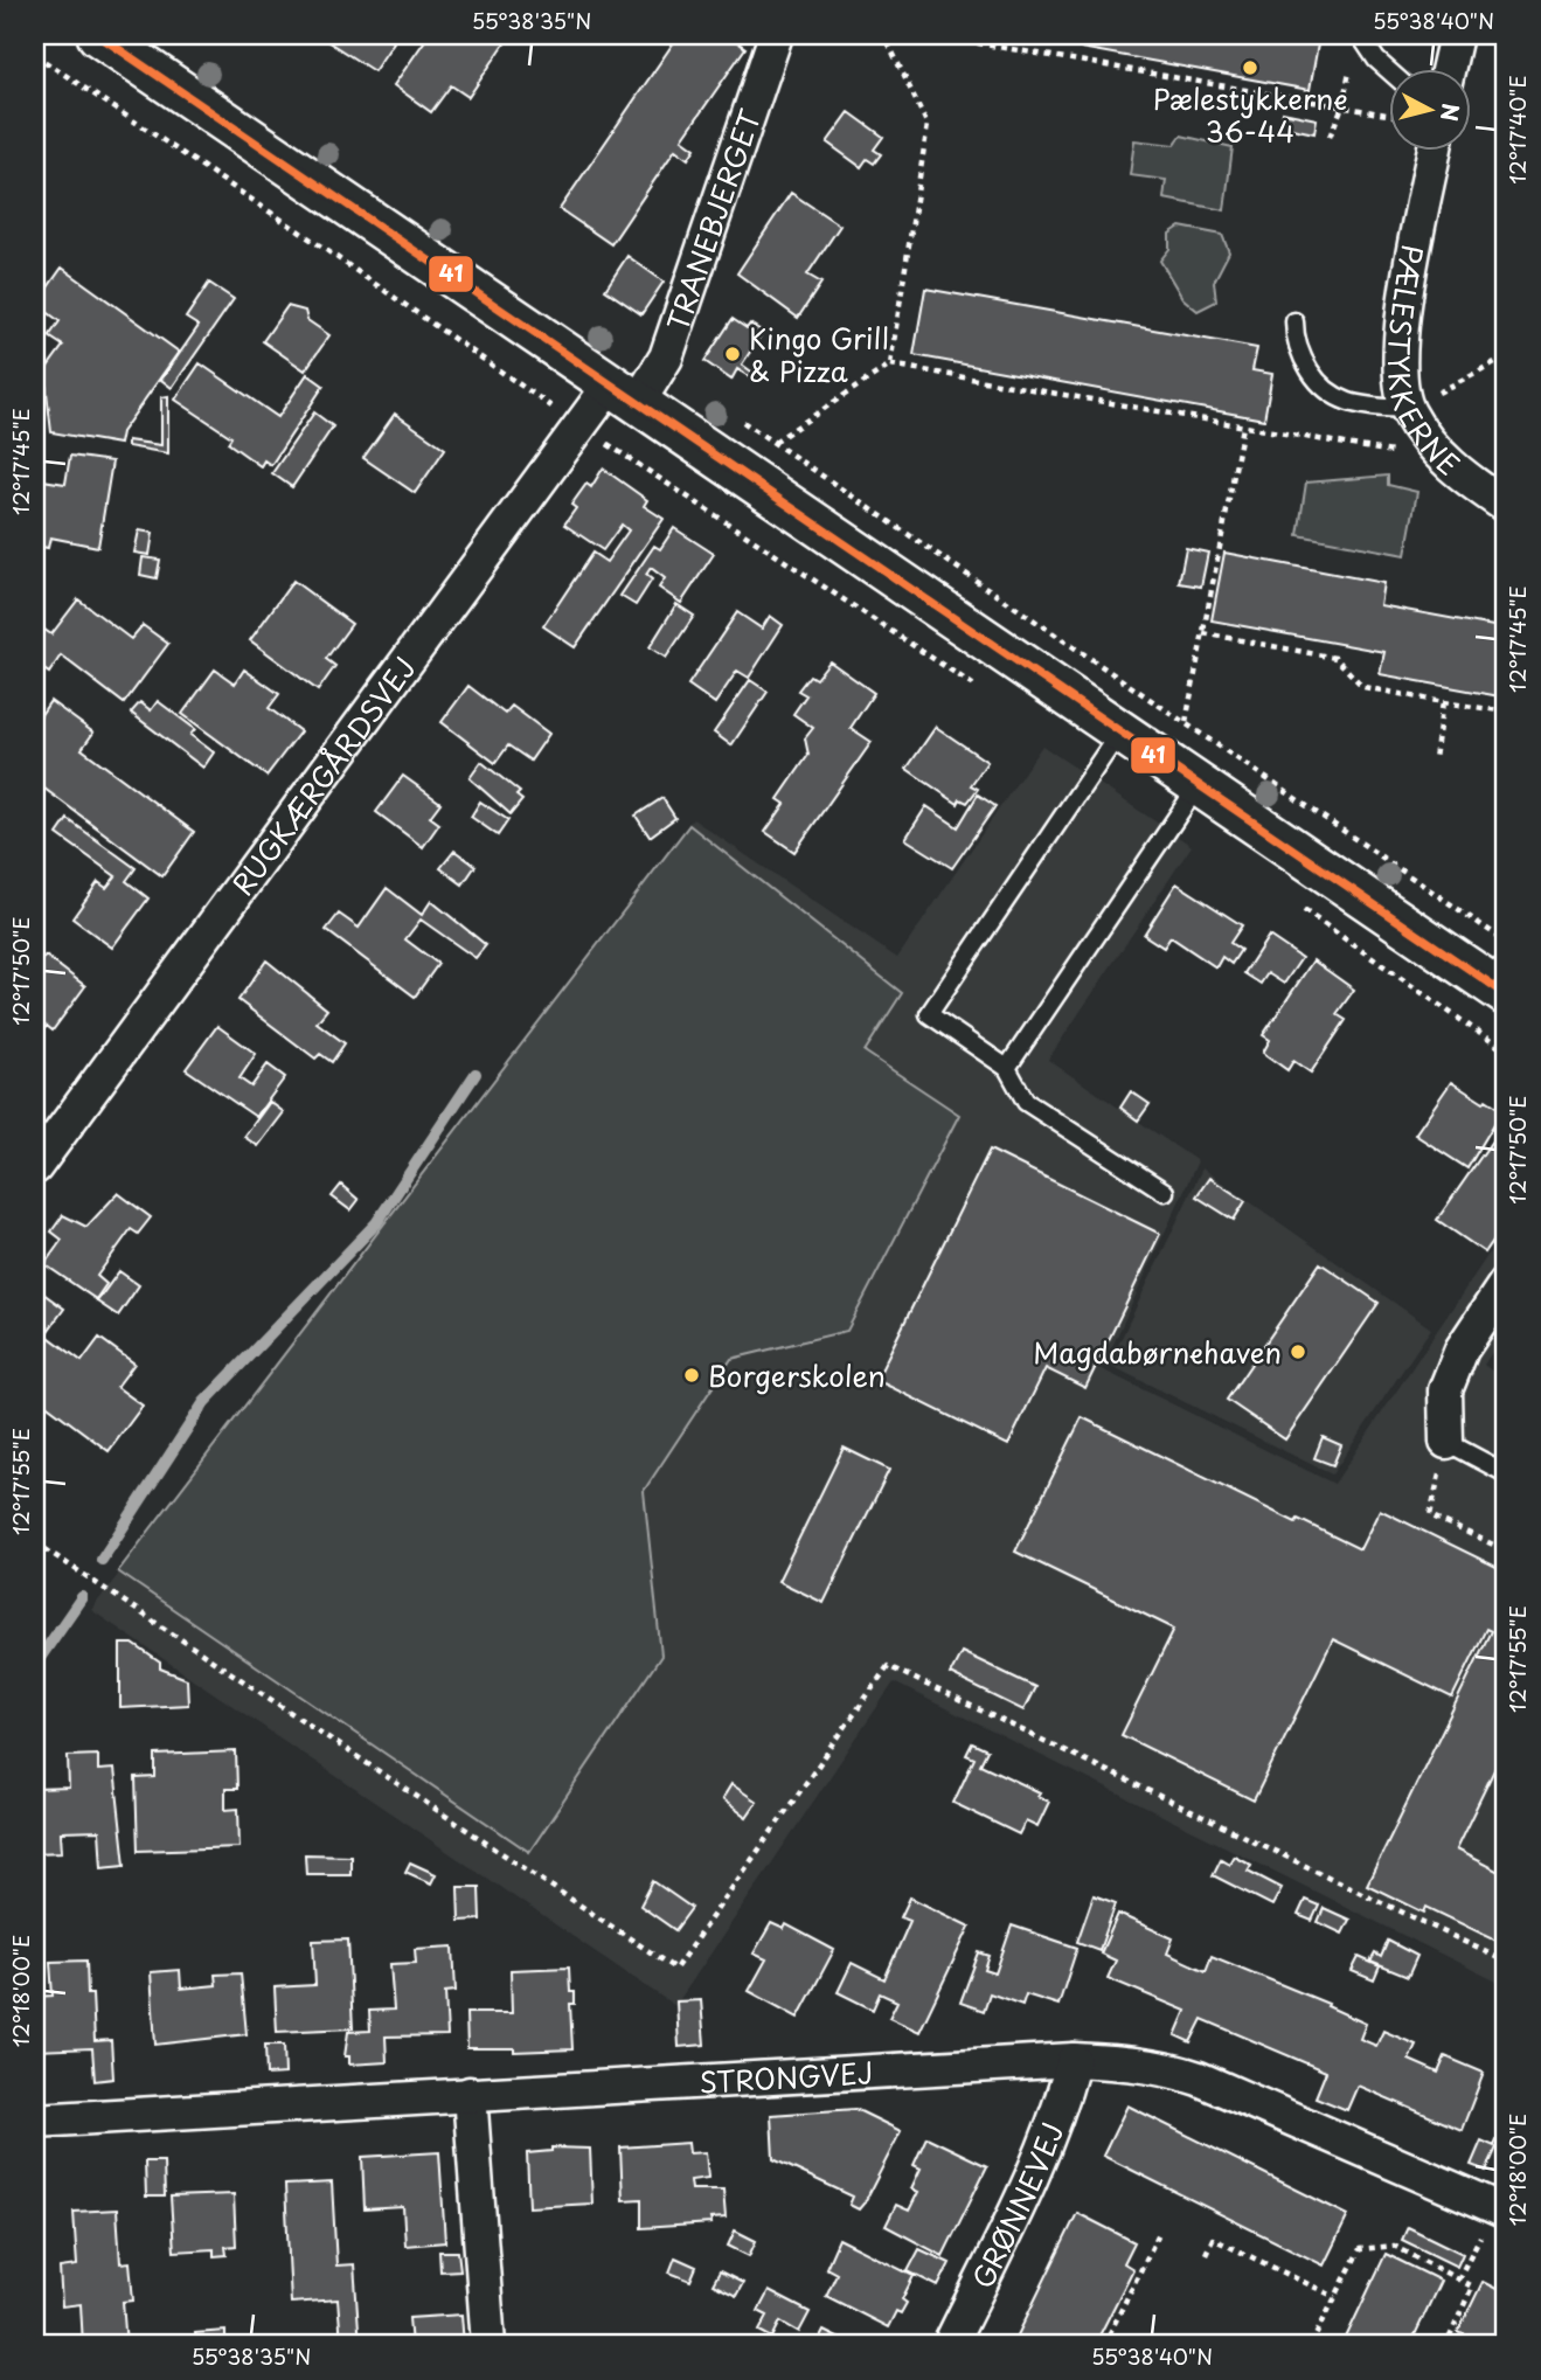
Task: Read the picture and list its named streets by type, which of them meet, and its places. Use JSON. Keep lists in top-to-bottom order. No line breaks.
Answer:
{"streets":{"street":["TRANEBJERGET","PÆLESTYKKERNE","RUGKÆRGÅRDSVEJ","STRONGVEJ","GRØNNEVEJ"]},"crossings":[["TRANEBJERGET","RUGKÆRGÅRDSVEJ"],["STRONGVEJ","GRØNNEVEJ"]],"places":["Pælestykkerne 36-44","Kingo Grill & Pizza","Magdabørnehaven","Borgerskolen"],"lines":["transit line 41"],"north":"right","coordinates":["55°38'35\"N","55°38'40\"N","12°17'40\"E","12°17'45\"E","12°17'50\"E","12°17'55\"E","12°18'00\"E"]}
